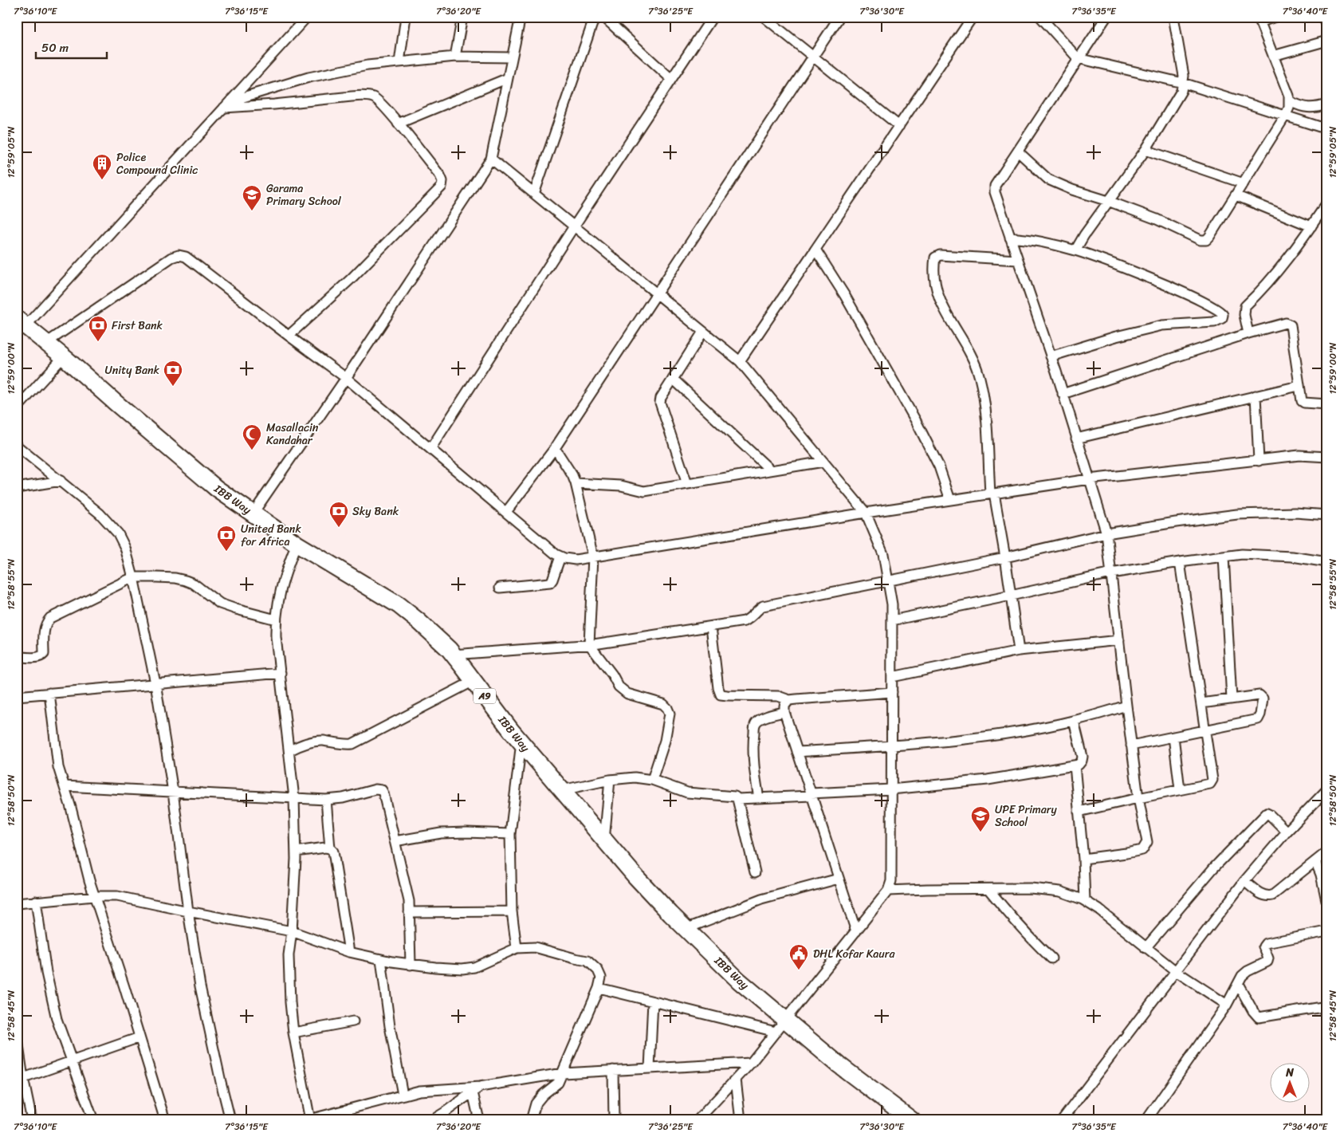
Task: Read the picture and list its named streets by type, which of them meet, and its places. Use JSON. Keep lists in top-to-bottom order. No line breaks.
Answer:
{"streets":{"highway":["IBB Way","A9"]},"places":{"building":["Police Compound Clinic"],"school or university":["Garama Primary School","UPE Primary School"],"bank":["First Bank","Unity Bank","Sky Bank","United Bank for Africa"],"mosque":["Masallacin Kandahar"],"public building":["DHL Kofar Kaura"]},"scale_bar":"50 m","north":"top","coordinates":["7°36'10\"E","7°36'15\"E","7°36'20\"E","7°36'25\"E","7°36'30\"E","7°36'35\"E","7°36'40\"E","12°59'05\"N","12°59'00\"N","12°58'55\"N","12°58'50\"N","12°58'45\"N"]}
